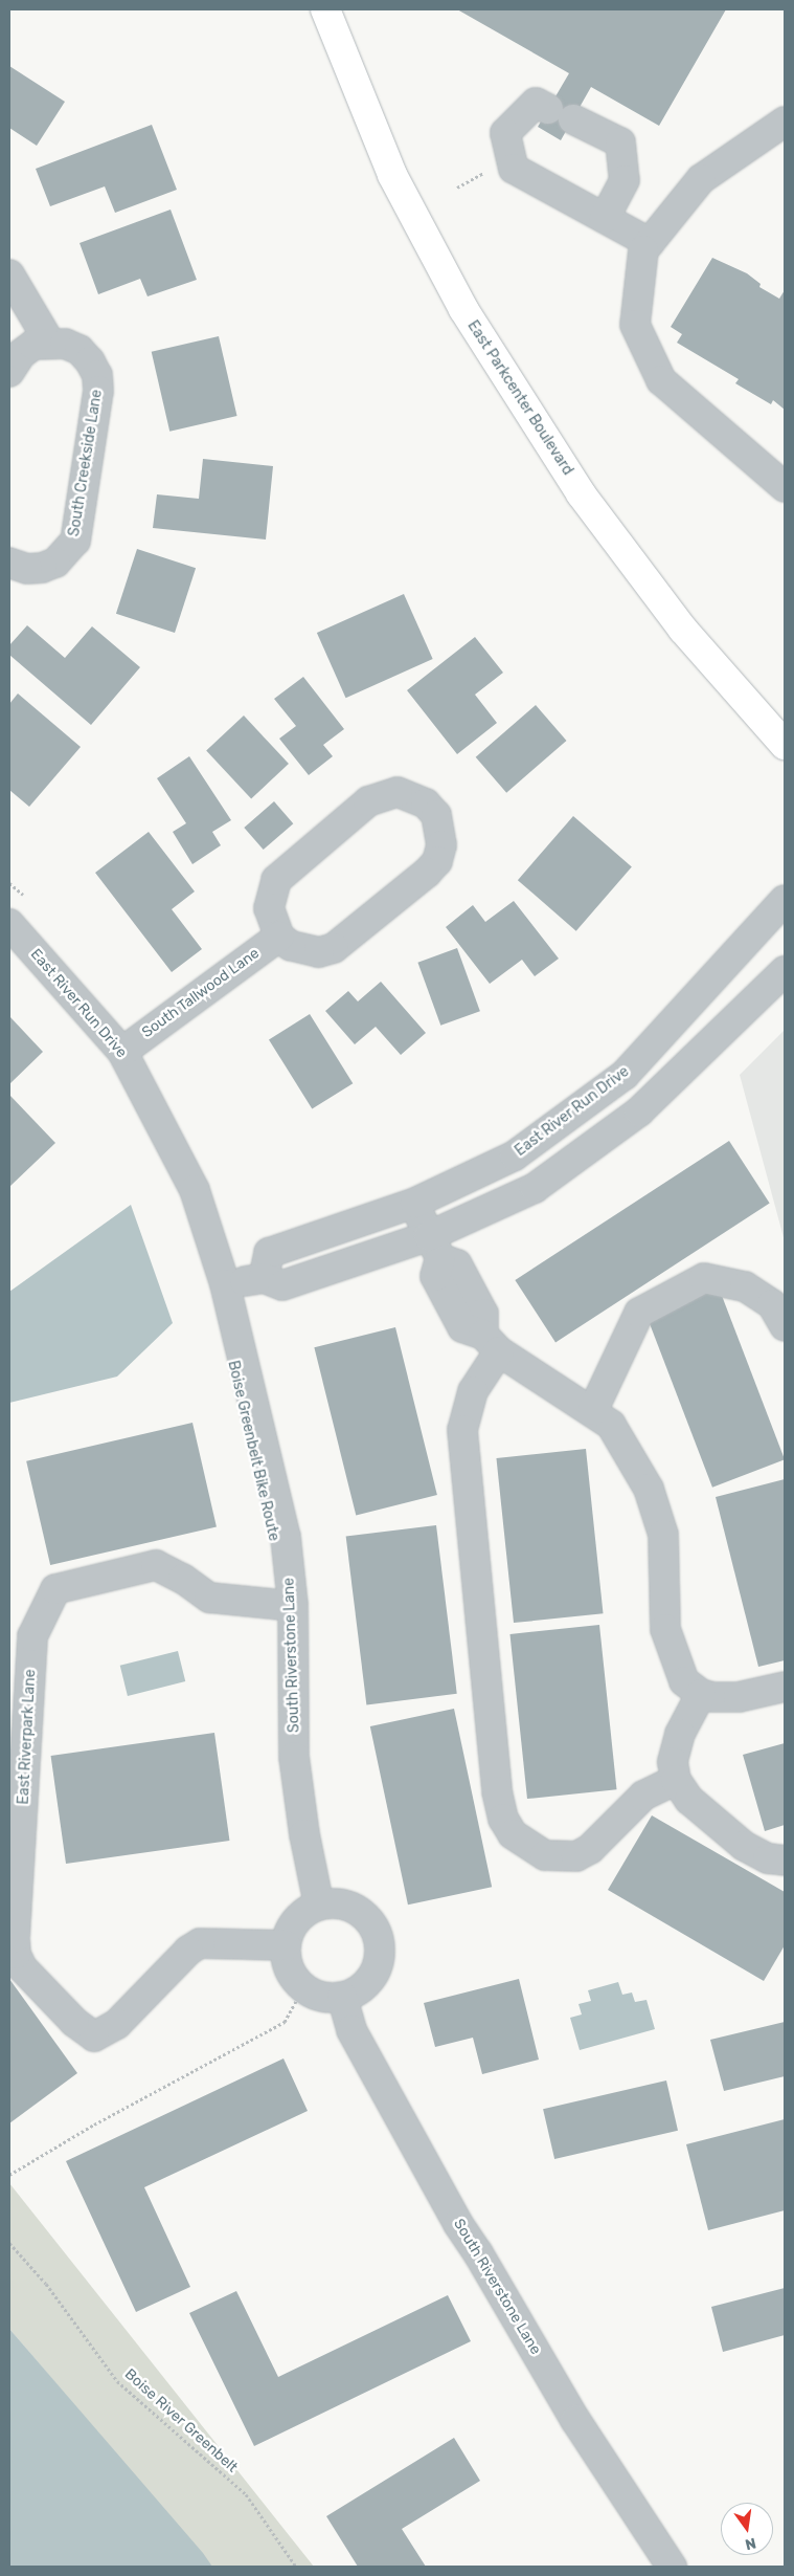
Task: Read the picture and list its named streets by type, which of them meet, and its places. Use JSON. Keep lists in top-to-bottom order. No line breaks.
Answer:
{"streets":{"main road":["East Parkcenter Boulevard"],"street":["South Creekside Lane","South Tallwood Lane","East River Run Drive","South Riverstone Lane","East Riverpark Lane"],"path":["Boise River Greenbelt"]},"crossings":[["South Tallwood Lane","East River Run Drive"],["East River Run Drive","South Riverstone Lane"],["South Riverstone Lane","East Riverpark Lane"]],"north":"bottom"}
